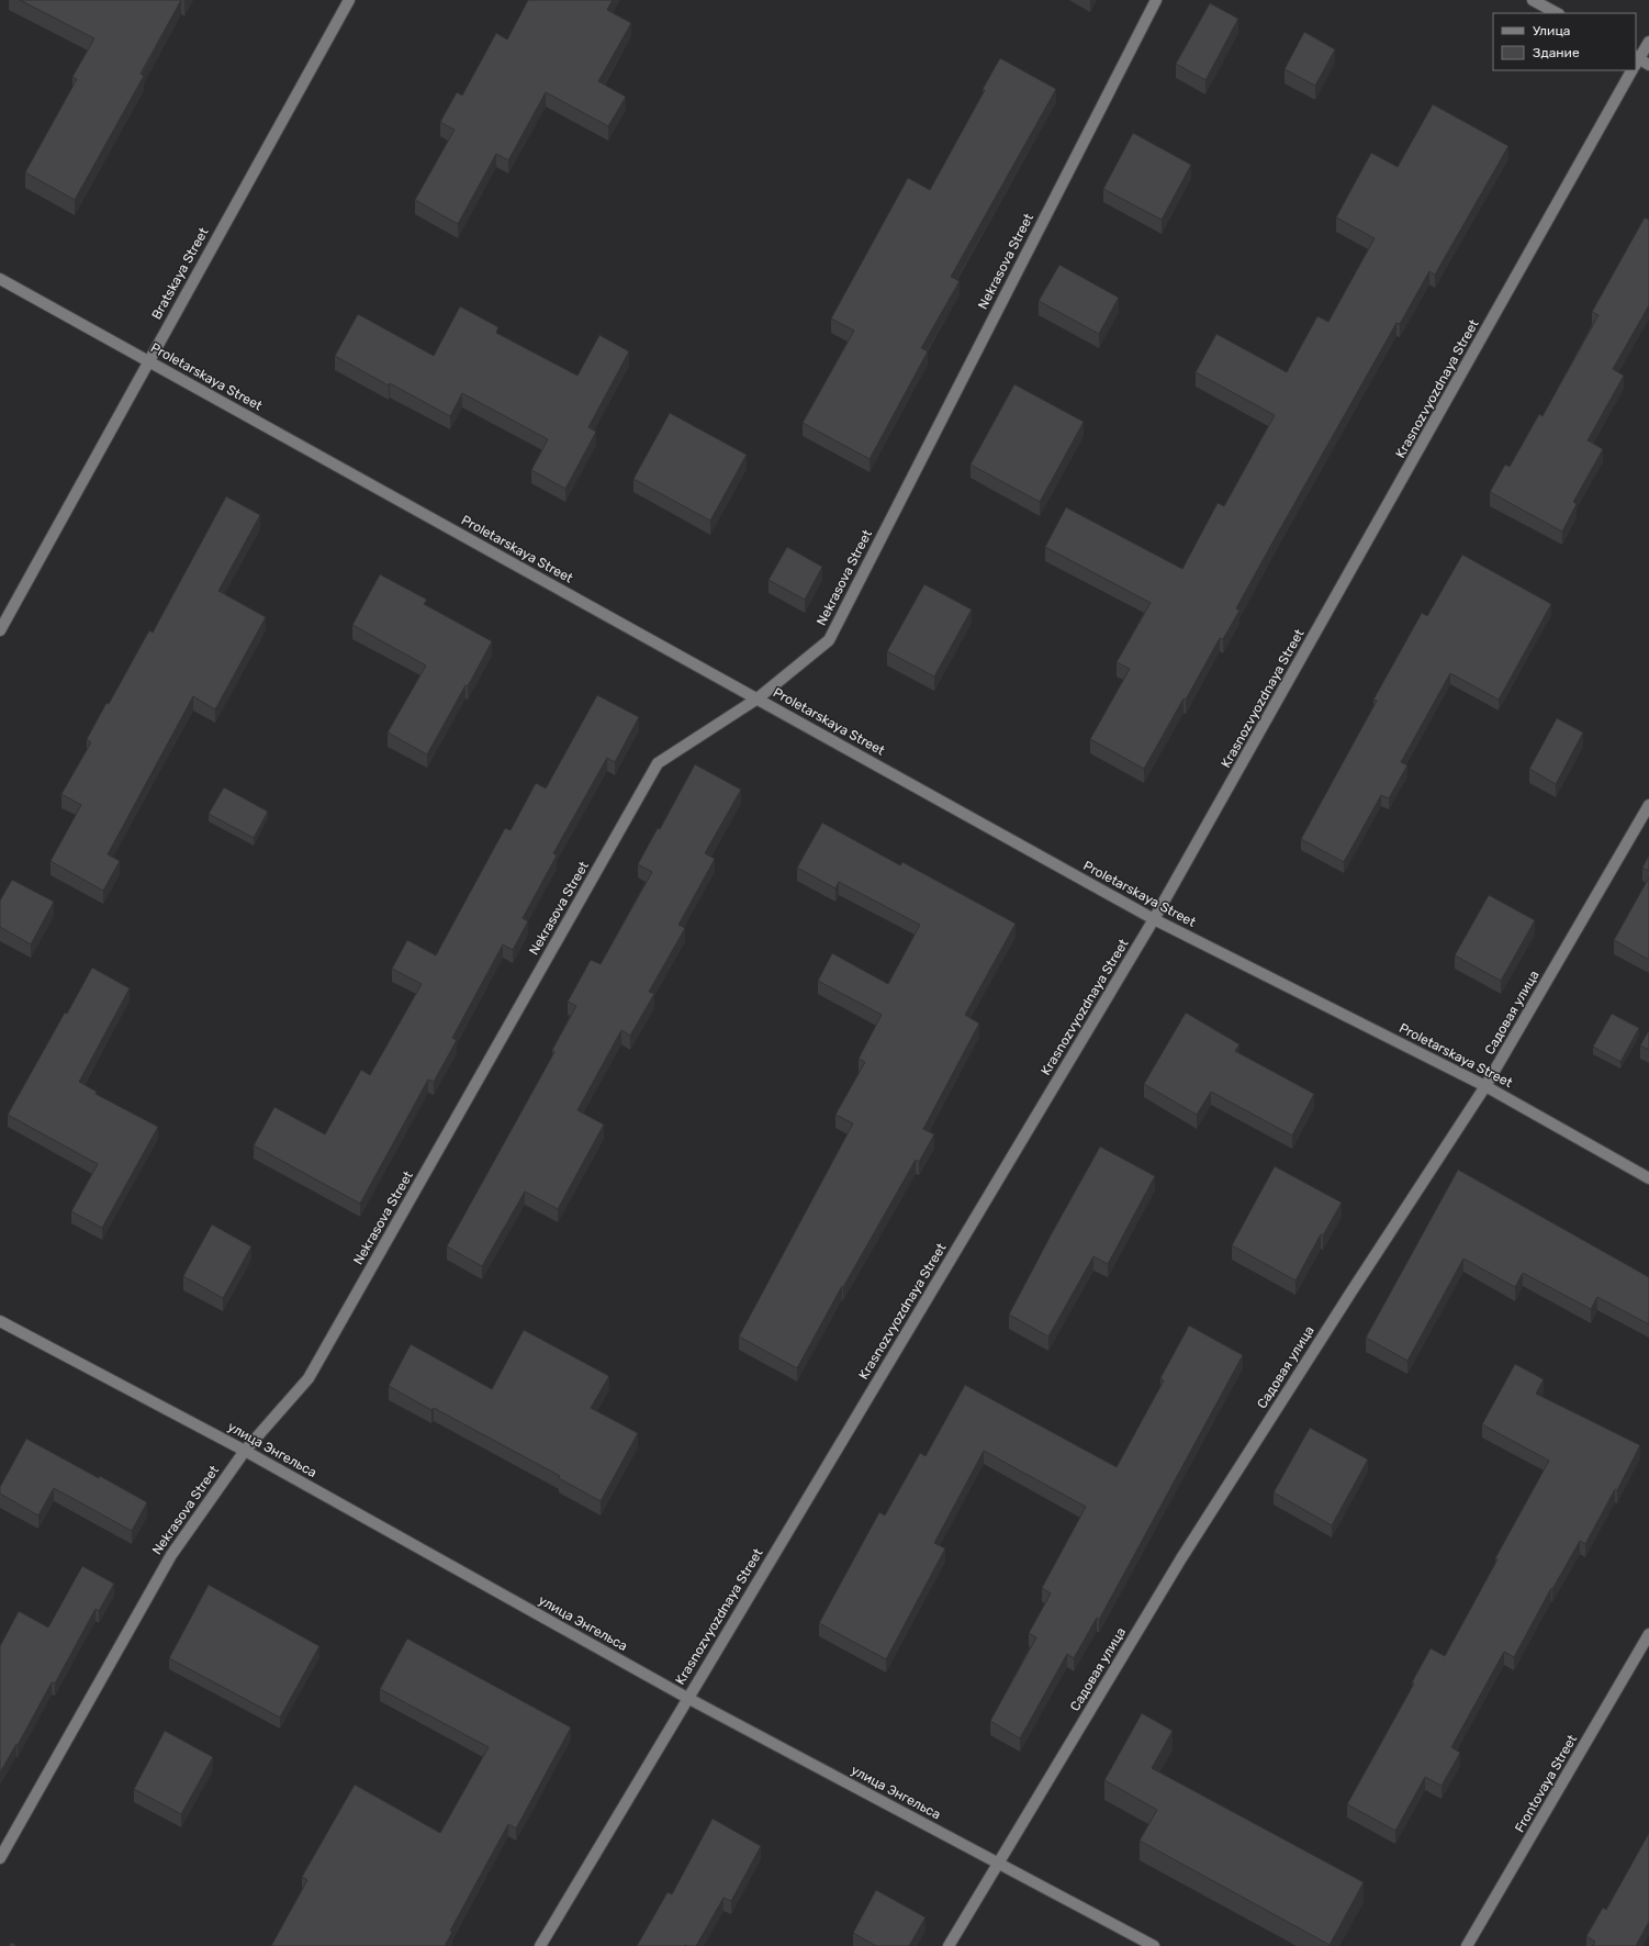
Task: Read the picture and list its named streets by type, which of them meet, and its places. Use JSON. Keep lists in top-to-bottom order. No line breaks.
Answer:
{"streets":{"street":["Nekrasova Street","Bratskaya Street","Proletarskaya Street","Krasnozvyozdnaya Street","Садовая улица","улица Энгельса","Frontovaya Street"]},"crossings":[["Nekrasova Street","Proletarskaya Street"],["Nekrasova Street","улица Энгельса"],["Bratskaya Street","Proletarskaya Street"],["Proletarskaya Street","Krasnozvyozdnaya Street"],["Proletarskaya Street","Садовая улица"],["Krasnozvyozdnaya Street","улица Энгельса"],["Садовая улица","улица Энгельса"]],"legend":["Улица","Здание"]}
